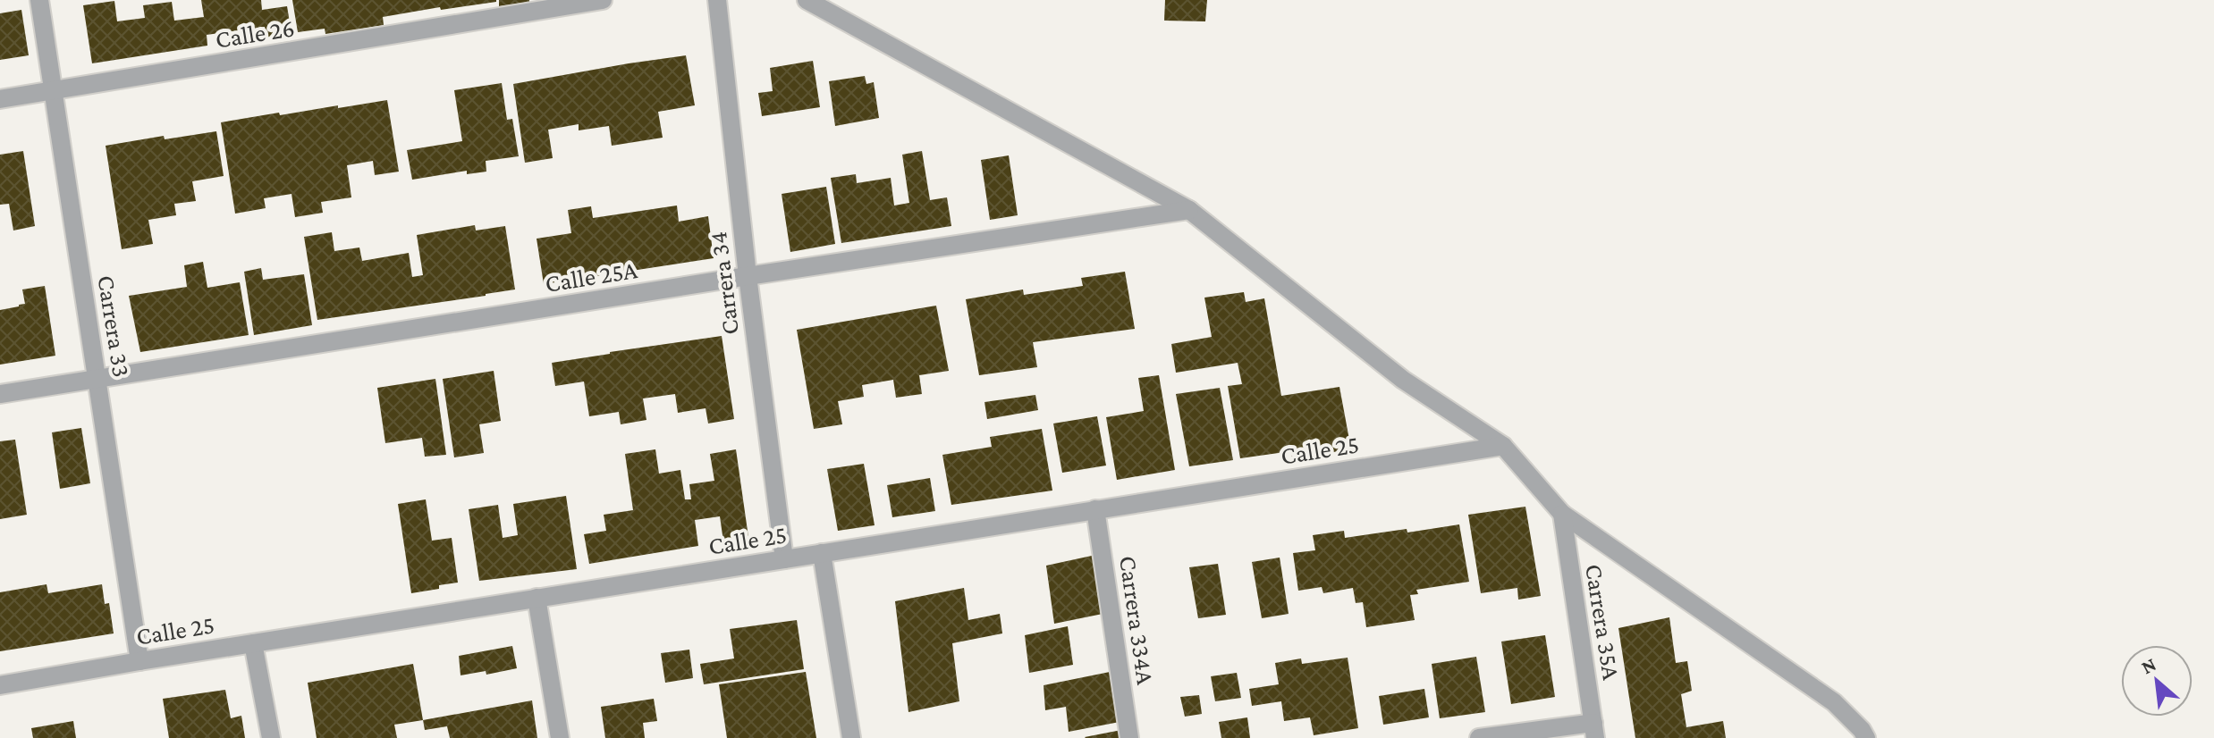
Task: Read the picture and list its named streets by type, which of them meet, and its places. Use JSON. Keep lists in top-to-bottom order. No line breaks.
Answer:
{"streets":{"street":["Calle 26","Calle 25A","Carrera 34","Carrera 33","Calle 25","Carrera 334A","Carrera 35A"]},"crossings":[["Calle 26","Carrera 33"],["Calle 25A","Carrera 34"],["Calle 25A","Carrera 33"],["Carrera 34","Calle 25"],["Carrera 33","Calle 25"],["Calle 25","Carrera 334A"]],"north":"top left"}
